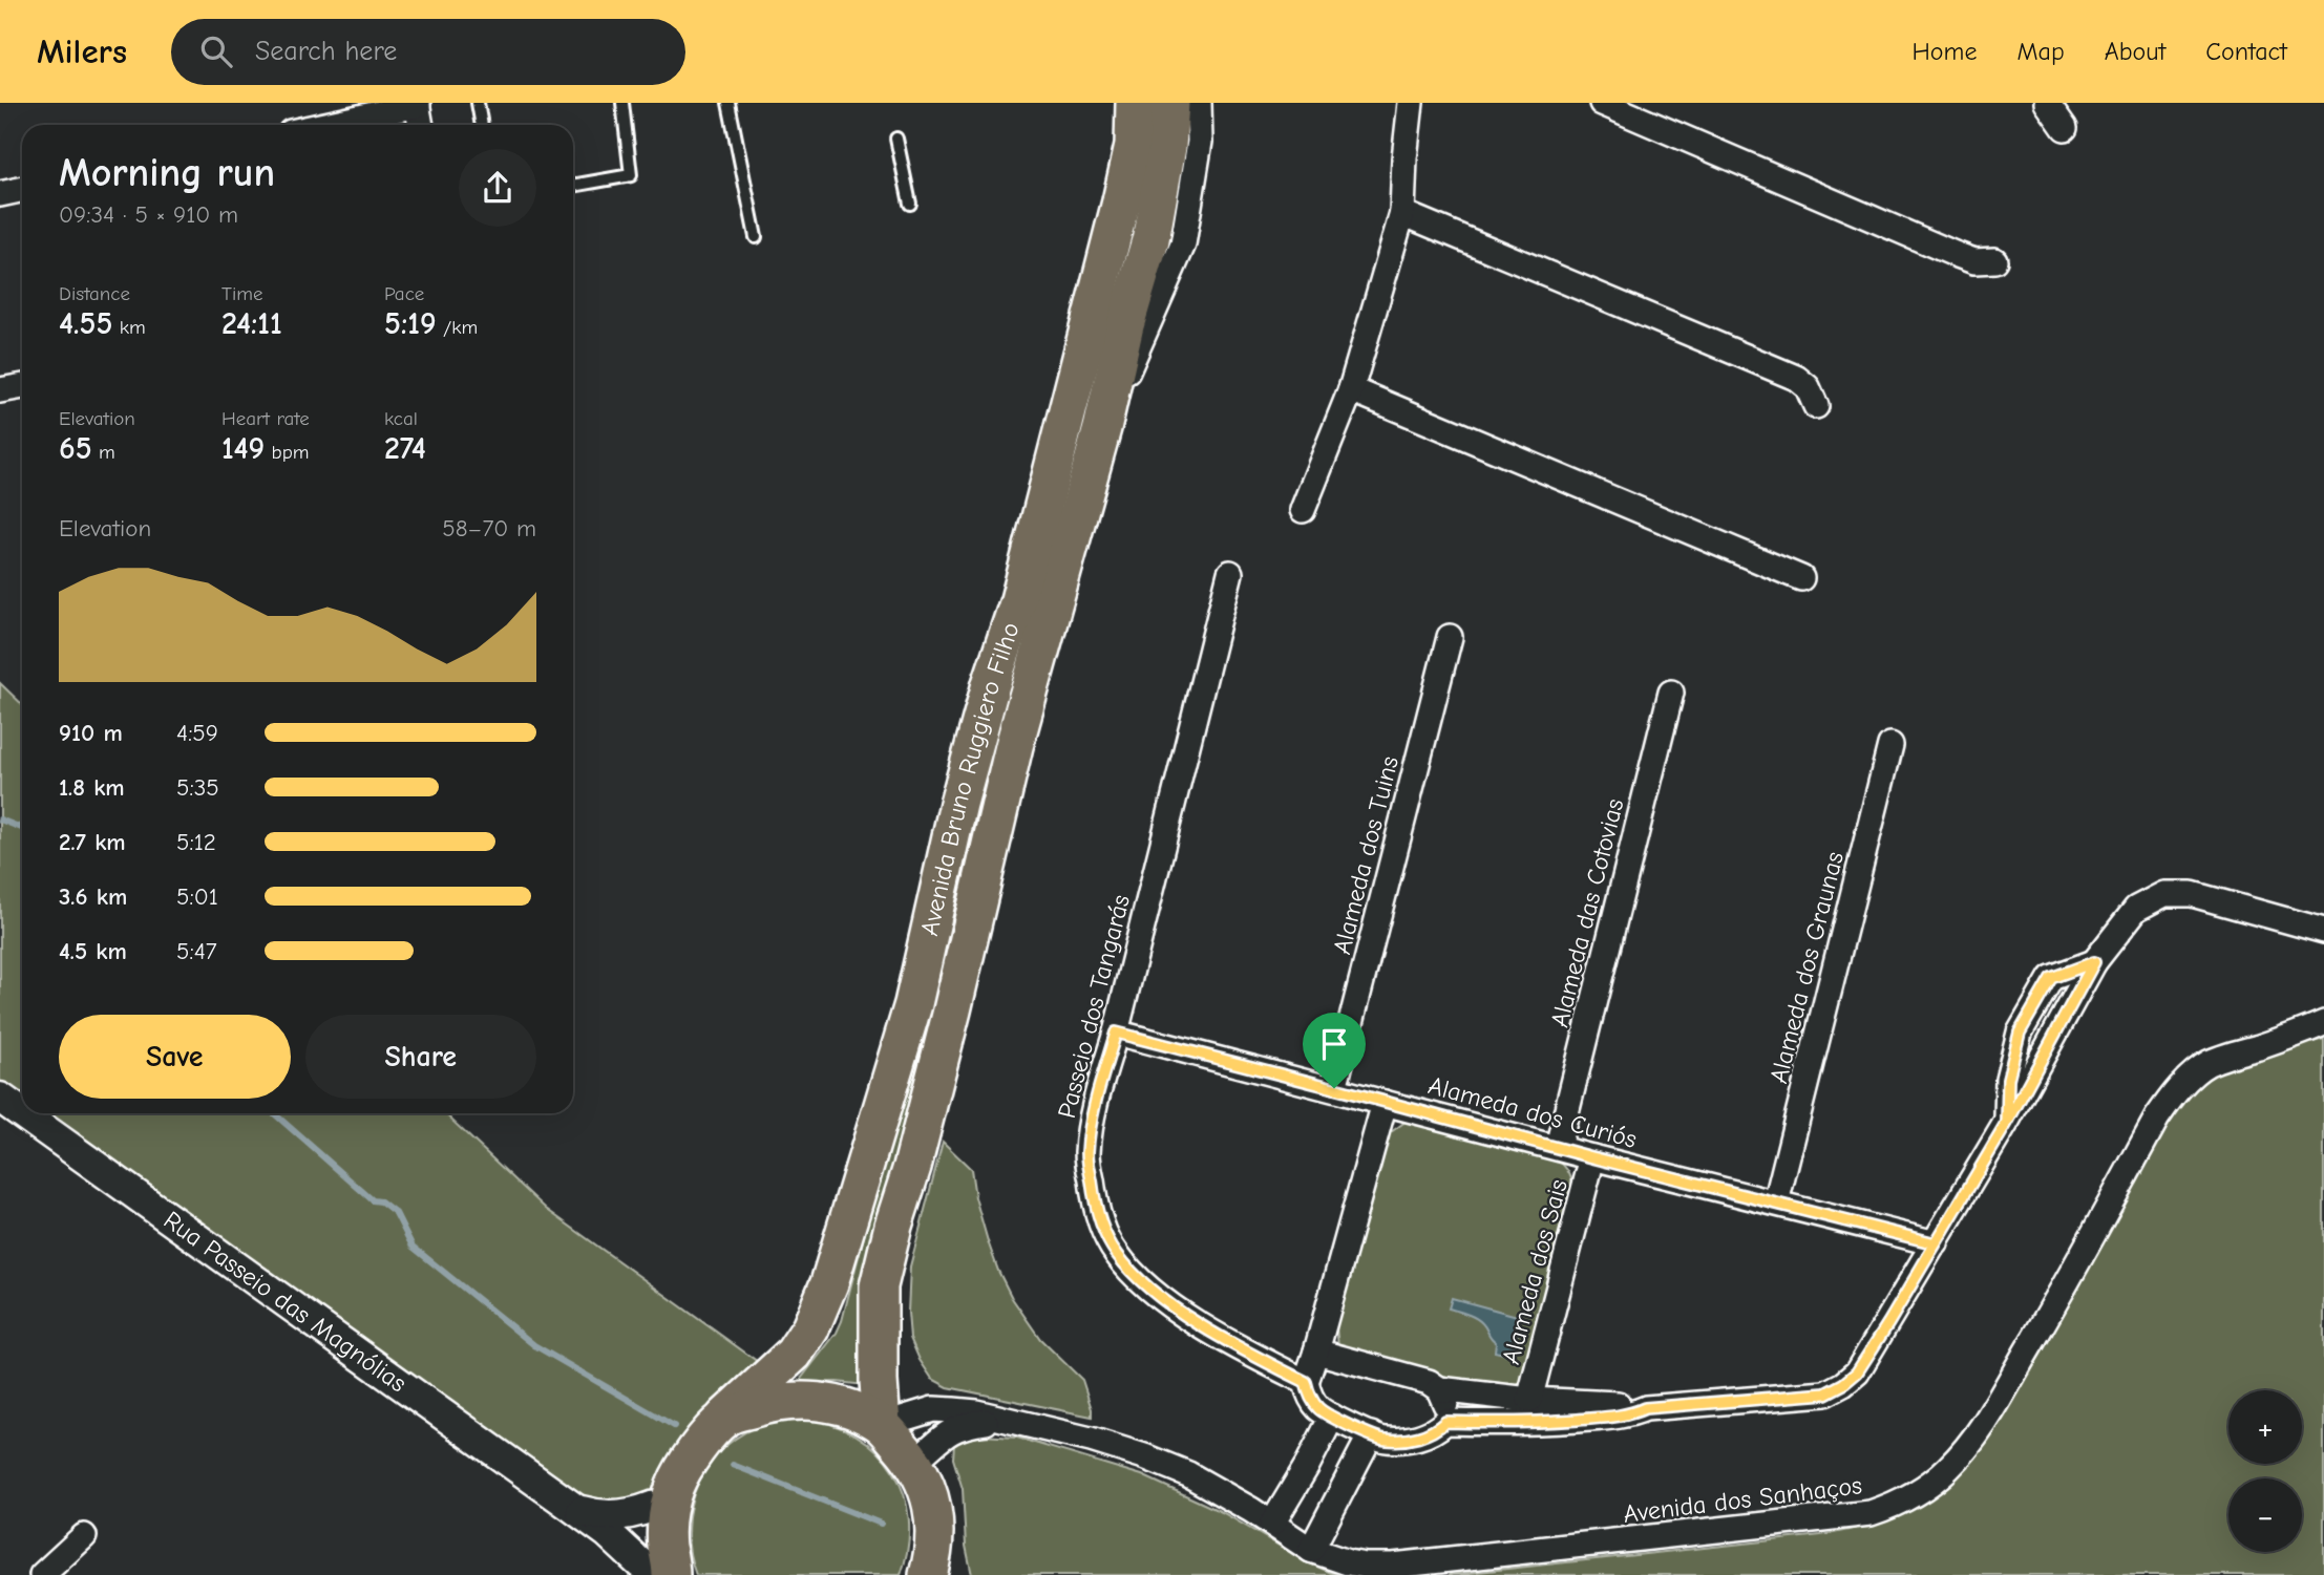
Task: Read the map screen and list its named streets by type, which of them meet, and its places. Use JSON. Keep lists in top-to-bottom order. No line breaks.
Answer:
{"streets":{"main road":["Avenida Bruno Ruggiero Filho"],"street":["Alameda dos Tuins","Alameda das Cotovias","Alameda dos Graunas","Passeio dos Tangarás","Alameda dos Curiós","Alameda dos Sais","Rua Passeio das Magnólias","Avenida dos Sanhaços"]},"crossings":[["Avenida Bruno Ruggiero Filho","Rua Passeio das Magnólias"],["Avenida Bruno Ruggiero Filho","Avenida dos Sanhaços"],["Alameda dos Tuins","Alameda dos Curiós"],["Alameda das Cotovias","Alameda dos Curiós"],["Alameda dos Graunas","Alameda dos Curiós"],["Passeio dos Tangarás","Alameda dos Curiós"],["Alameda dos Curiós","Alameda dos Sais"]],"page":{"header":"Milers","search":"Search here","nav":["Home","Map","About","Contact"],"heading":["Morning run","09:34 · 5 × 910 m"],"stats":[["Distance","4.55 km"],["Time","24:11"],["Pace","5:19 /km"],["Elevation","65 m"],["Heart rate","149 bpm"],["kcal","274"]],"chart":["Elevation","58–70 m"],"list":[{"name":"910 m","note":"4:59"},{"name":"1.8 km","note":"5:35"},{"name":"2.7 km","note":"5:12"},{"name":"3.6 km","note":"5:01"},{"name":"4.5 km","note":"5:47"}],"buttons":["Save","Share"],"map_buttons":["+","−"]}}
